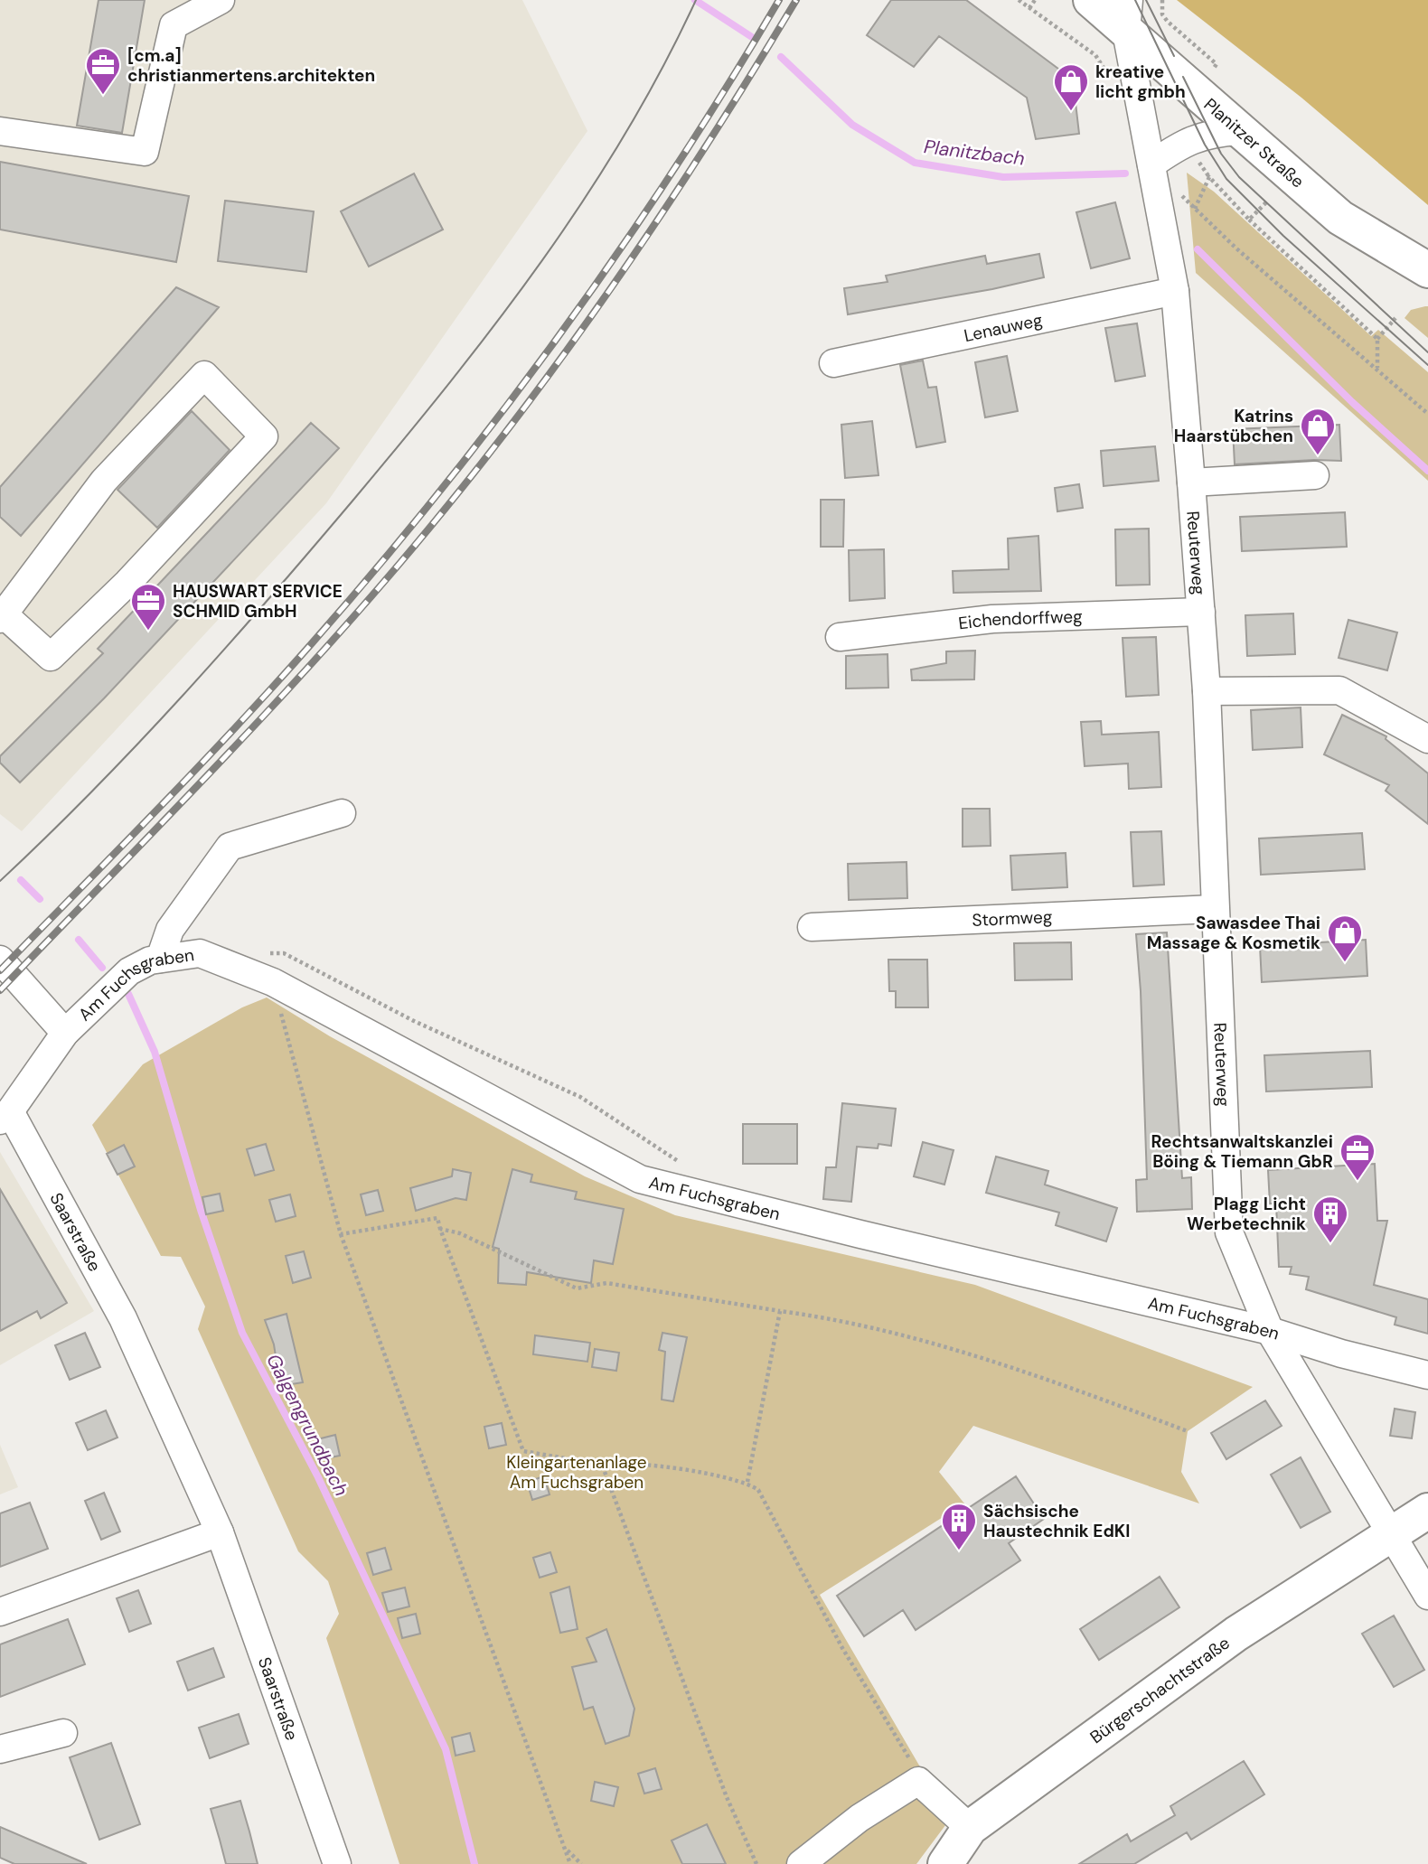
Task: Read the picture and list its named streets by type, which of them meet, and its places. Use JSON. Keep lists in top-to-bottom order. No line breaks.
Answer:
{"streets":{"main road":["Planitzer Straße","Bürgerschachtstraße"],"street":["Lenauweg","Reuterweg","Eichendorffweg","Stormweg","Am Fuchsgraben","Saarstraße"]},"crossings":[["Planitzer Straße","Reuterweg"],["Lenauweg","Reuterweg"],["Reuterweg","Eichendorffweg"],["Reuterweg","Stormweg"],["Reuterweg","Am Fuchsgraben"],["Reuterweg","Bürgerschachtstraße"],["Am Fuchsgraben","Saarstraße"]],"water":["Planitzbach","Galgengrundbach"],"parks":["Kleingartenanlage Am Fuchsgraben"],"places":{"office":["[cm.a] christianmertens.architekten","HAUSWART SERVICE SCHMID GmbH","Rechtsanwaltskanzlei Böing & Tiemann GbR"],"shop":["kreative licht gmbh","Katrins Haarstübchen","Sawasdee Thai Massage & Kosmetik"],"building":["Plagg Licht Werbetechnik","Sächsische Haustechnik EdKI"]}}
